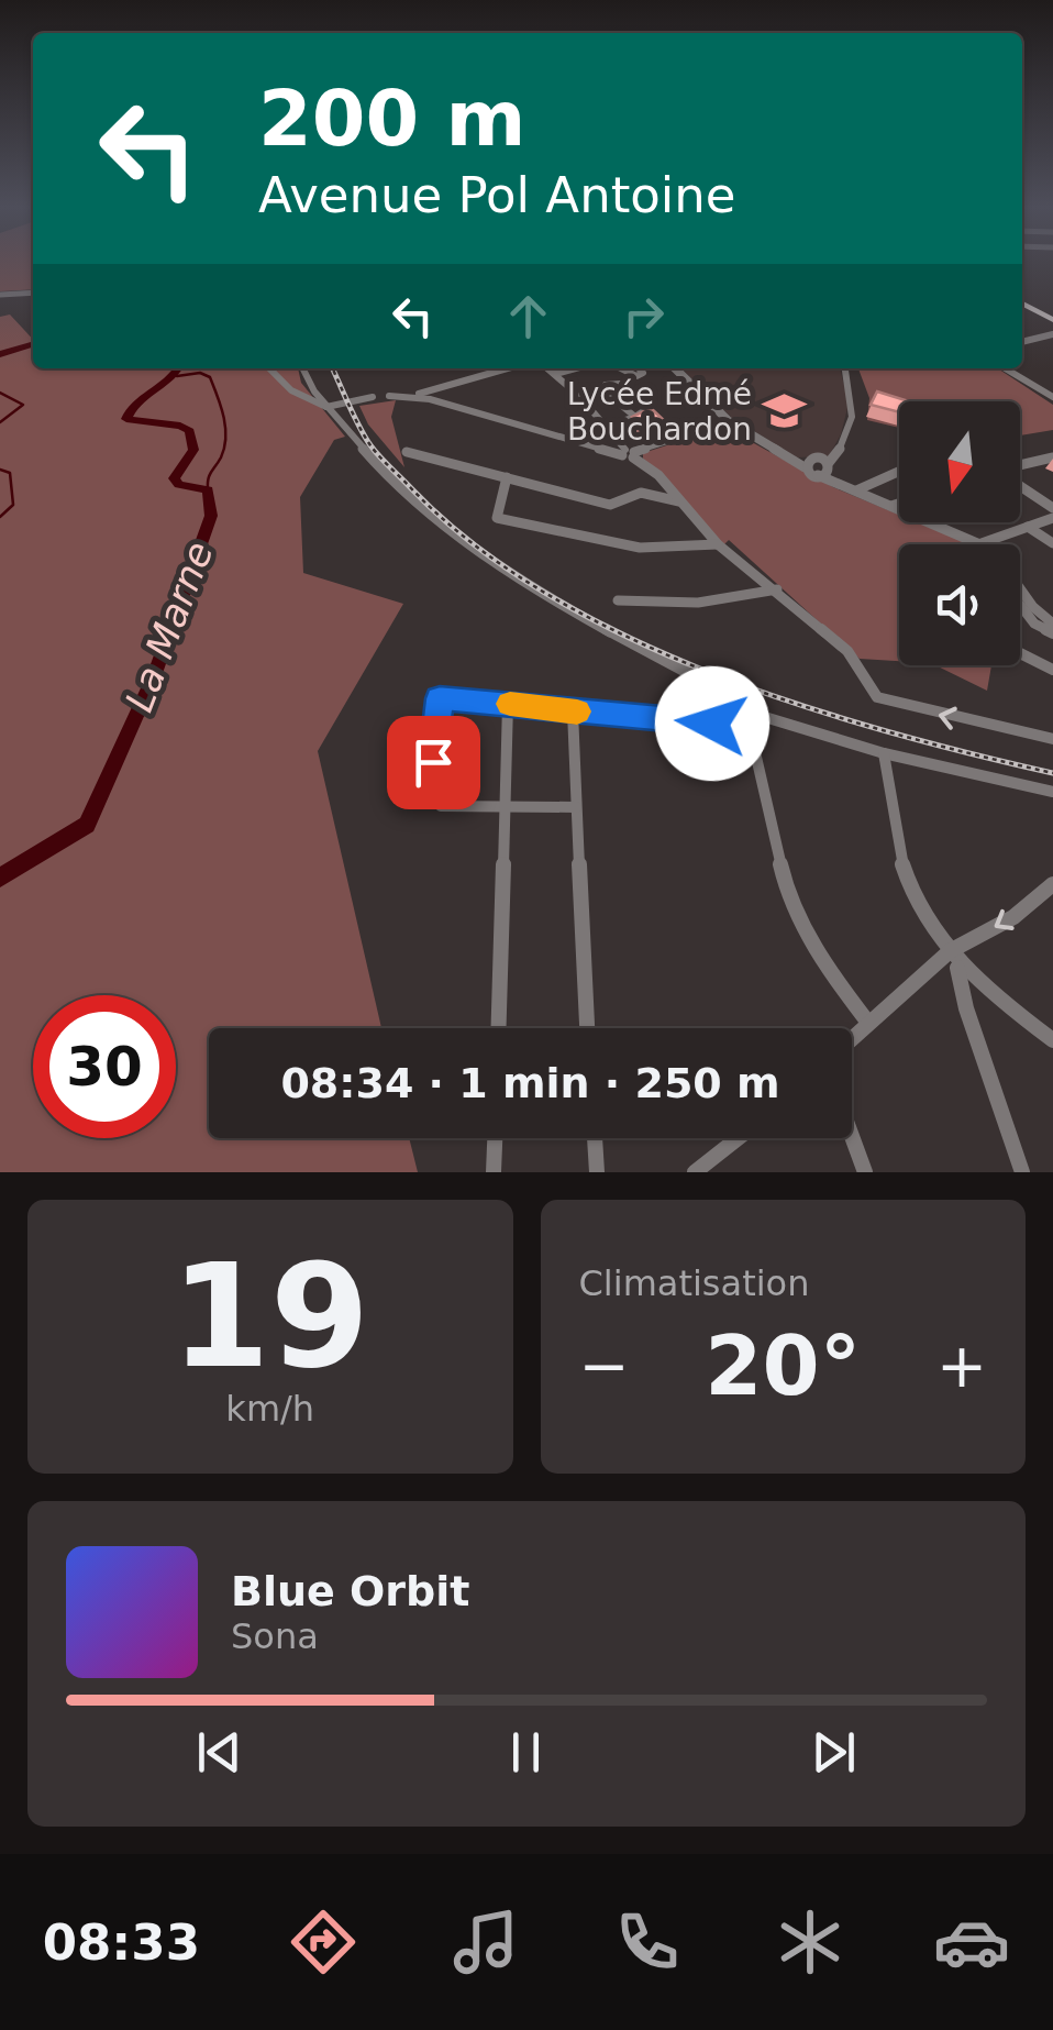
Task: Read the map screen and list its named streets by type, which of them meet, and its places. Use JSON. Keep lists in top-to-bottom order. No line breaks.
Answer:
{"water":["La Marne"],"places":{"school or university":["Lycée Edmé Bouchardon"]},"north":"bottom","page":{"turn":["200 m","Avenue Pol Antoine"],"limit":"30","trip":"08:34 · 1 min · 250 m","tile":[["19","km/h"],"Climatisation"],"heat":["−","20°","+"],"song":["Blue Orbit","Sona"],"tabs":"08:33"}}
